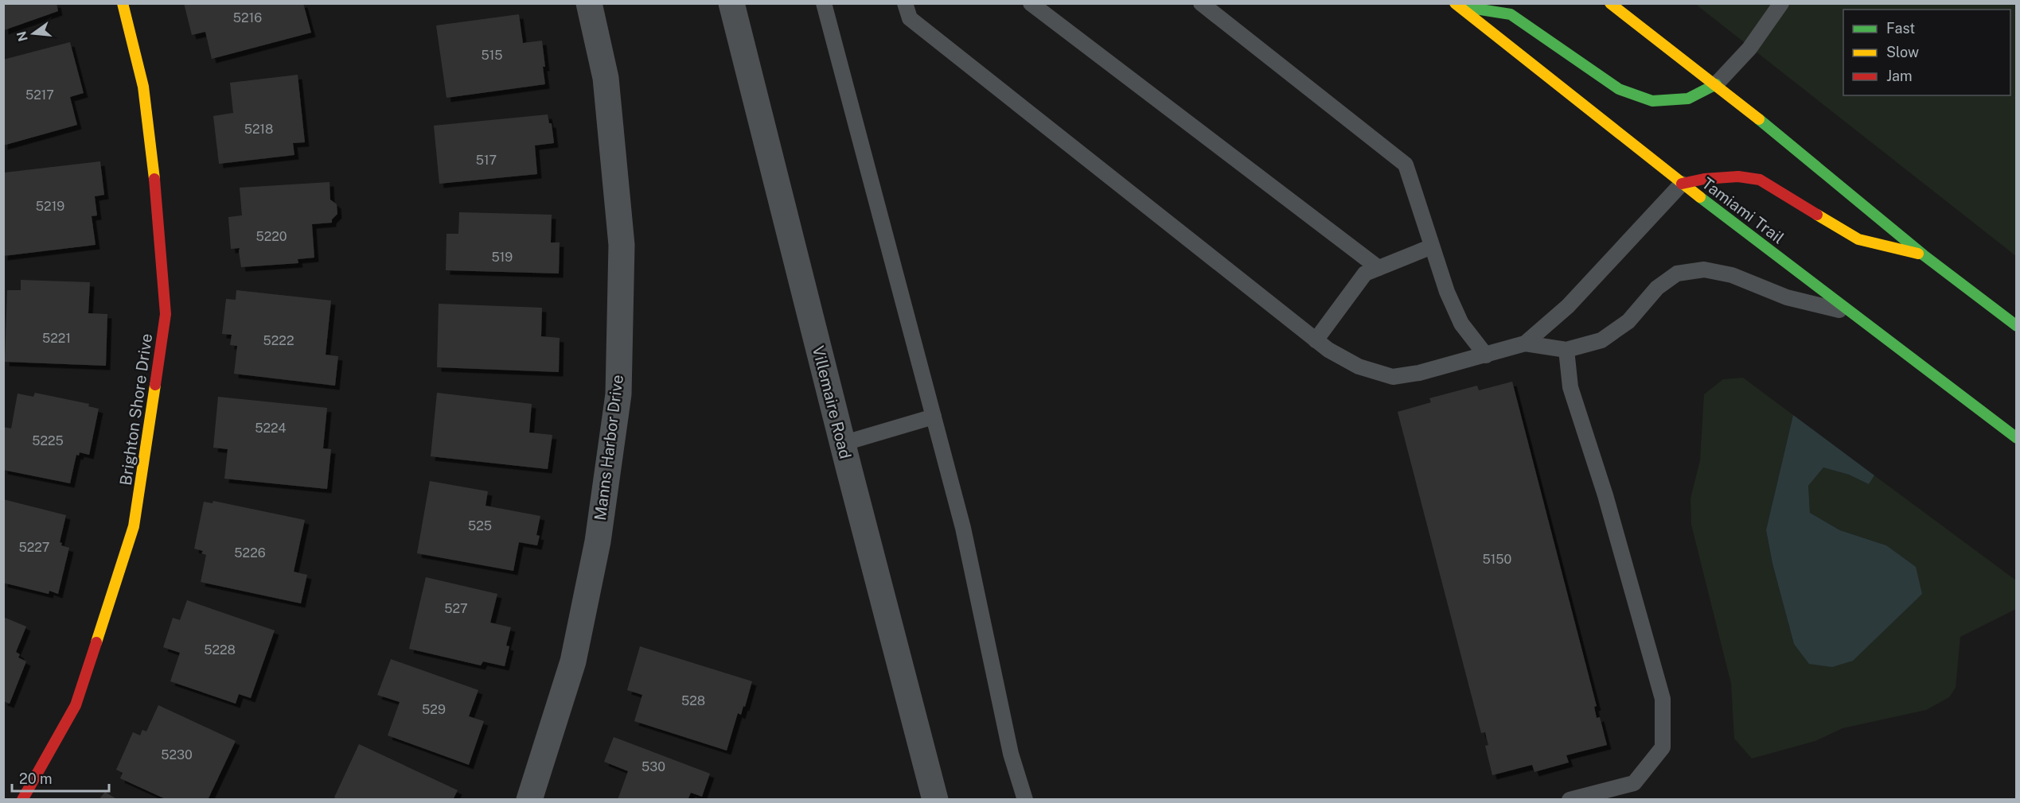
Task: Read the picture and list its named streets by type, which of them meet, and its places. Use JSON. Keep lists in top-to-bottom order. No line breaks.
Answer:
{"streets":{"main road":["Tamiami Trail","Brighton Shore Drive"],"street":["Villemaire Road","Manns Harbor Drive"]},"house_numbers":["5216","515","5217","5218","517","5219","5220","519","5221","5222","5224","5225","525","5227","5226","5150","527","5228","528","529","5230","530"],"legend":["Fast","Slow","Jam"],"scale_bar":"20 m","north":"left"}
